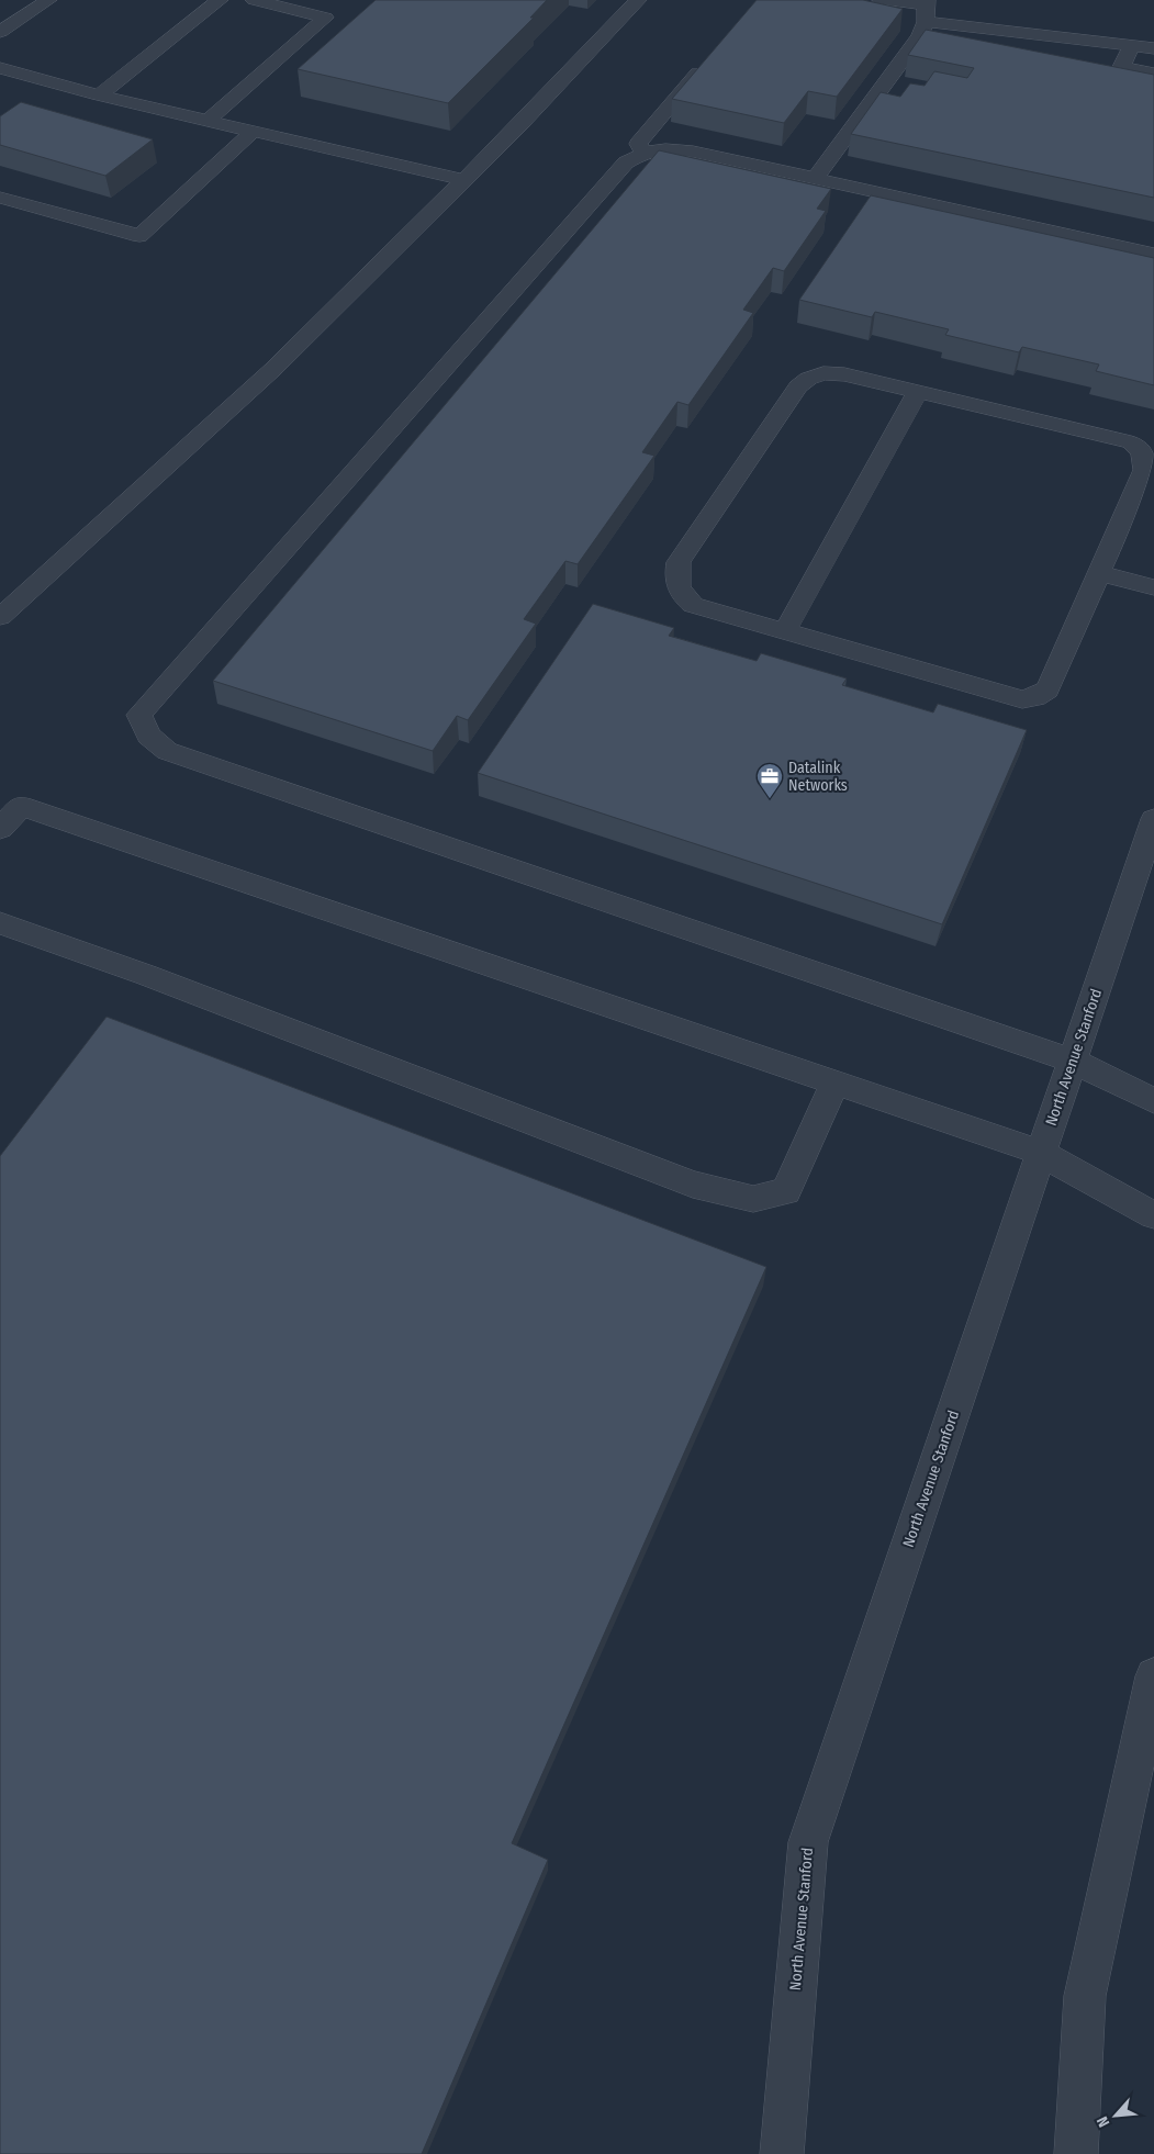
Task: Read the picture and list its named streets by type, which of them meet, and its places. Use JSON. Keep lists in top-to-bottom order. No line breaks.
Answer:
{"streets":{"street":["North Avenue Stanford"]},"places":{"office":["Datalink Networks"]},"north":"bottom left"}
